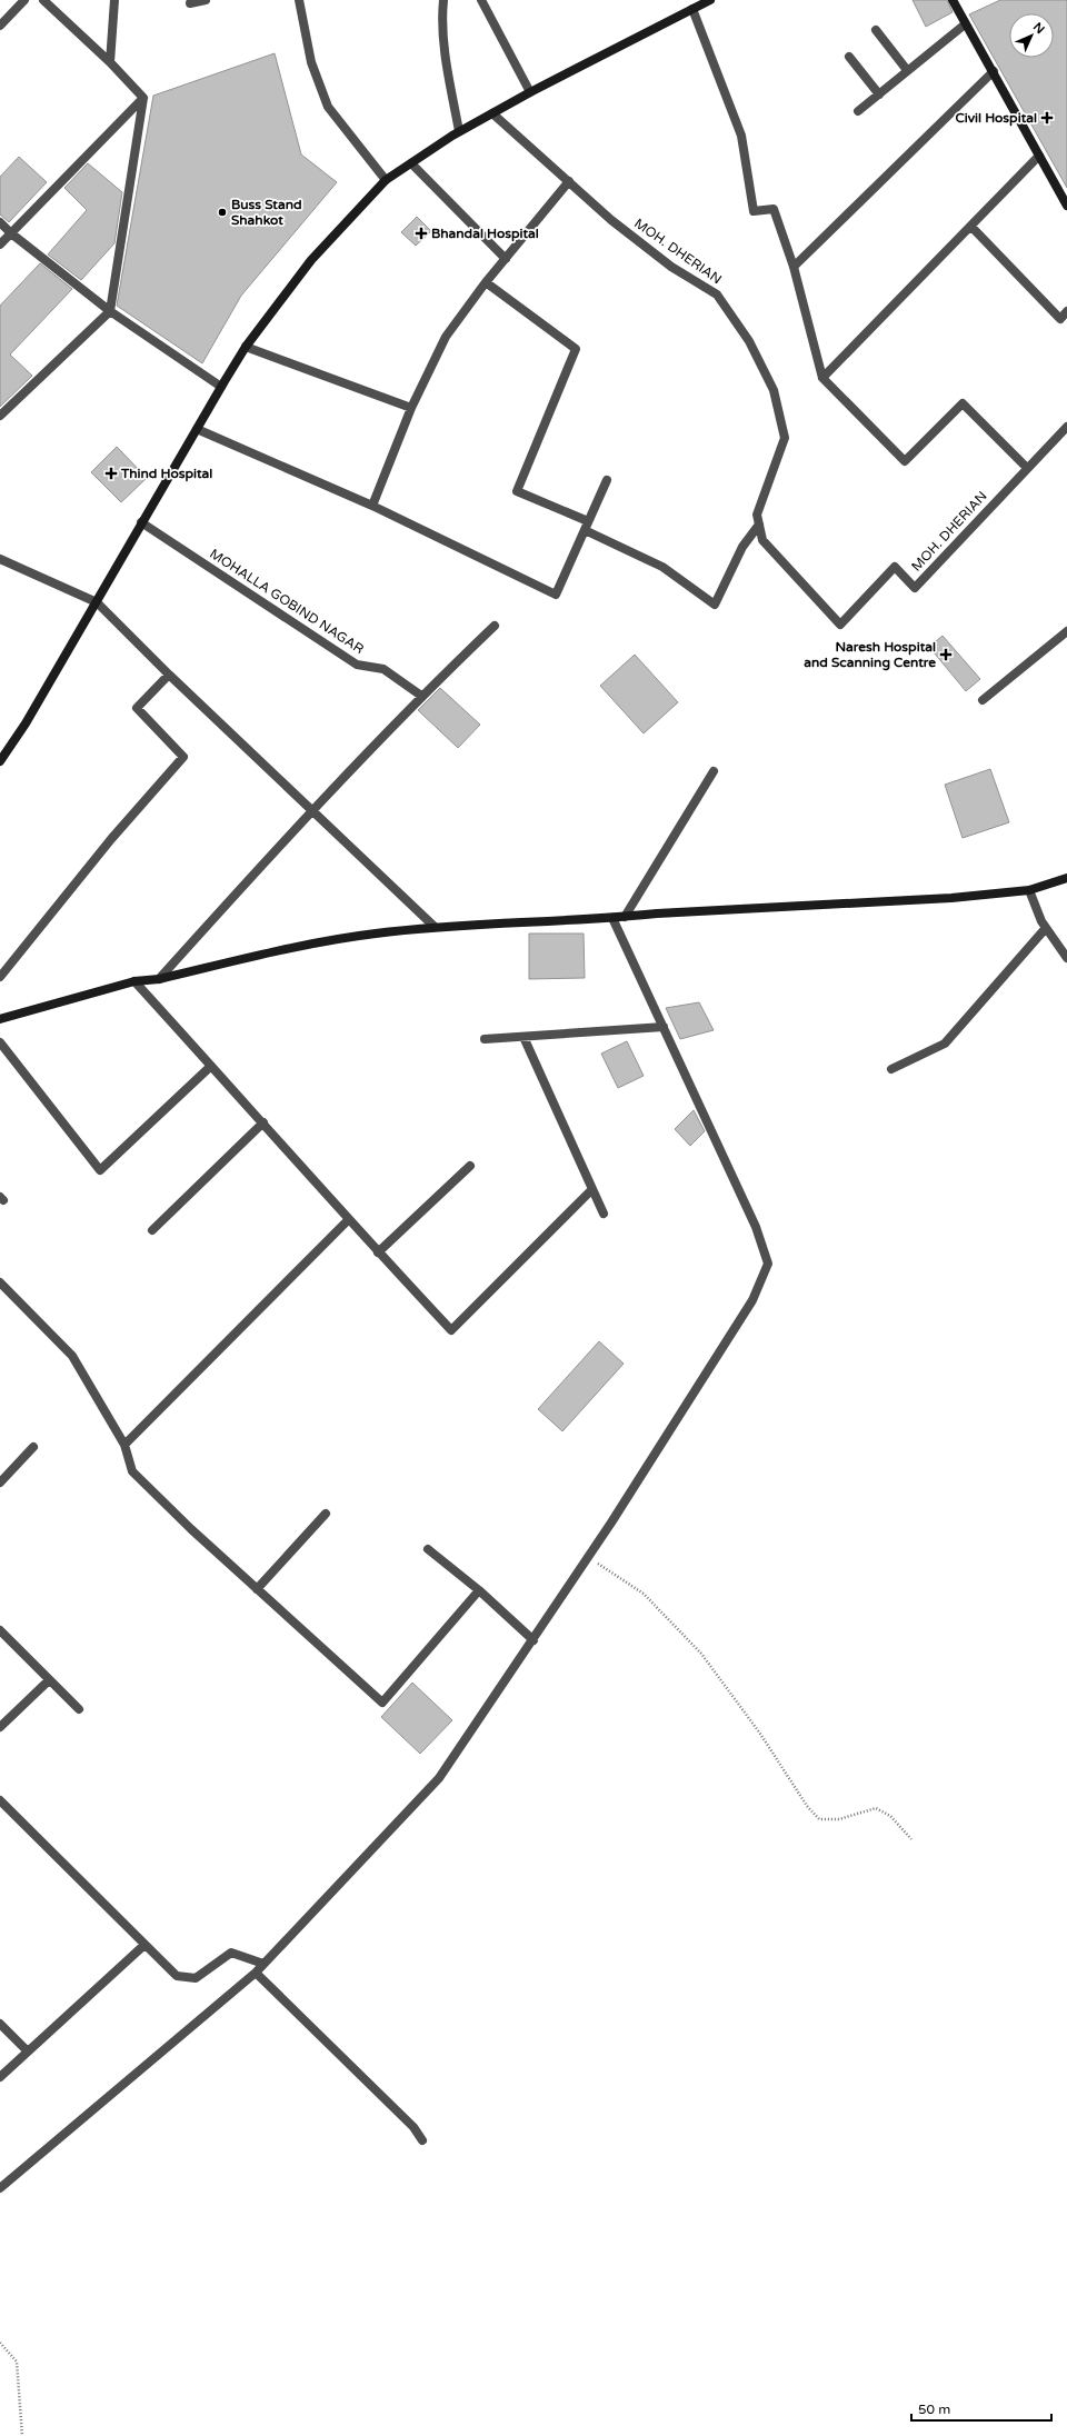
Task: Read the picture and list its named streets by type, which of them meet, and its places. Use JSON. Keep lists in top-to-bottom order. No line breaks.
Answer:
{"streets":{"street":["MOH. DHERIAN","MOHALLA GOBIND NAGAR"]},"places":{"health":["Civil Hospital","Bhandal Hospital","Thind Hospital","Naresh Hospital and Scanning Centre"],"other":["Buss Stand Shahkot"]},"scale_bar":"50 m","north":"top right"}
